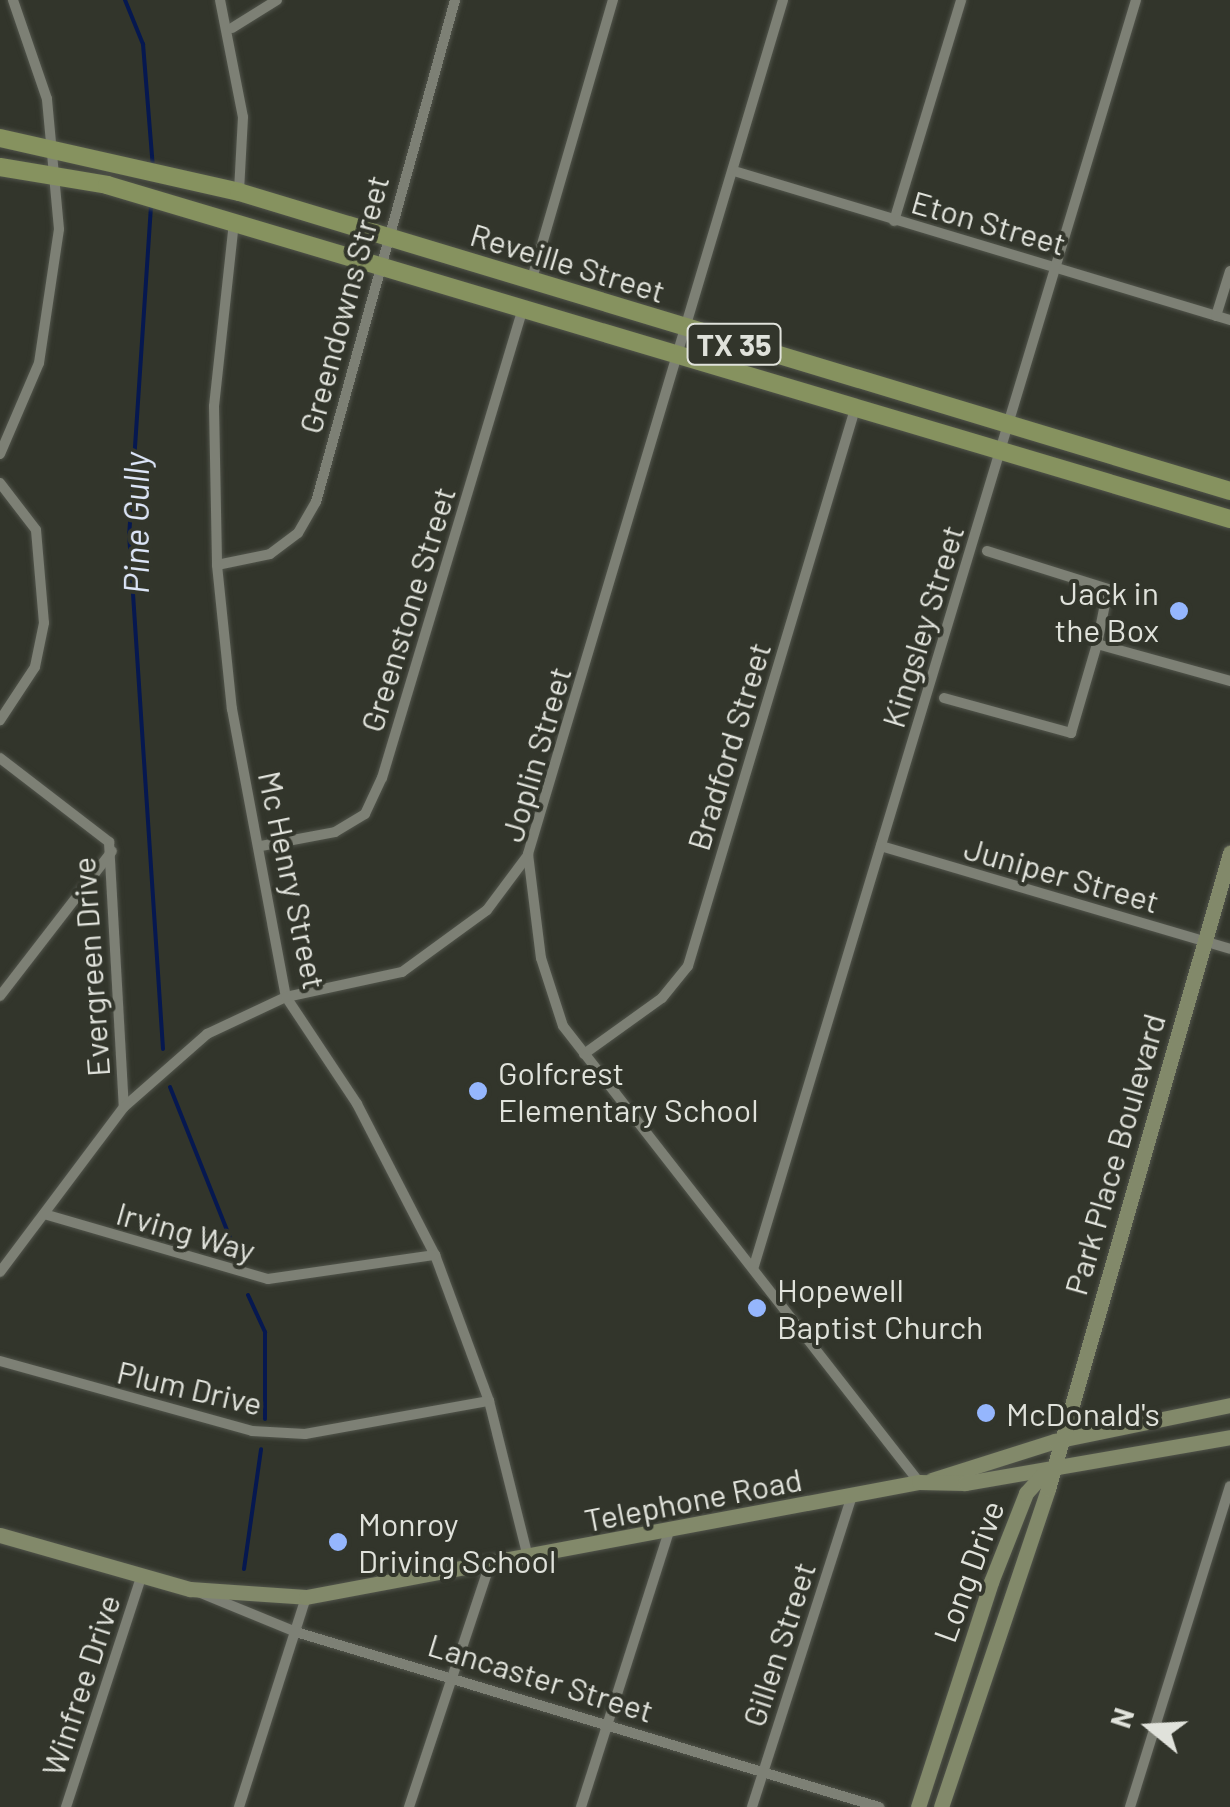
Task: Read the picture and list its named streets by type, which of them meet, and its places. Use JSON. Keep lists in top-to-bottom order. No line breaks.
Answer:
{"streets":{"main road":["Reveille Street","TX 35","Park Place Boulevard","Telephone Road","Long Drive"],"street":["Eton Street","Greendowns Street","Greenstone Street","Kingsley Street","Bradford Street","Joplin Street","Juniper Street","Mc Henry Street","Evergreen Drive","Irving Way","Plum Drive","Gillen Street","Lancaster Street","Winfree Drive"]},"crossings":[["Eton Street","Kingsley Street"],["Eton Street","Joplin Street"],["Reveille Street","Greendowns Street"],["Reveille Street","Greenstone Street"],["Reveille Street","Kingsley Street"],["Reveille Street","Bradford Street"],["Reveille Street","Joplin Street"],["Reveille Street","Mc Henry Street"],["Greendowns Street","Mc Henry Street"],["Greenstone Street","Mc Henry Street"],["Kingsley Street","Joplin Street"],["Kingsley Street","Juniper Street"],["Bradford Street","Joplin Street"],["Joplin Street","Telephone Road"],["Juniper Street","Park Place Boulevard"],["Mc Henry Street","Irving Way"],["Mc Henry Street","Plum Drive"],["Mc Henry Street","Telephone Road"],["Park Place Boulevard","Telephone Road"],["Park Place Boulevard","Long Drive"],["Telephone Road","Long Drive"],["Telephone Road","Gillen Street"],["Telephone Road","Lancaster Street"],["Telephone Road","Winfree Drive"],["Gillen Street","Lancaster Street"]],"water":["Pine Gully"],"places":["Jack in the Box","Golfcrest Elementary School","Hopewell Baptist Church","McDonald's","Monroy Driving School"],"north":"left"}
